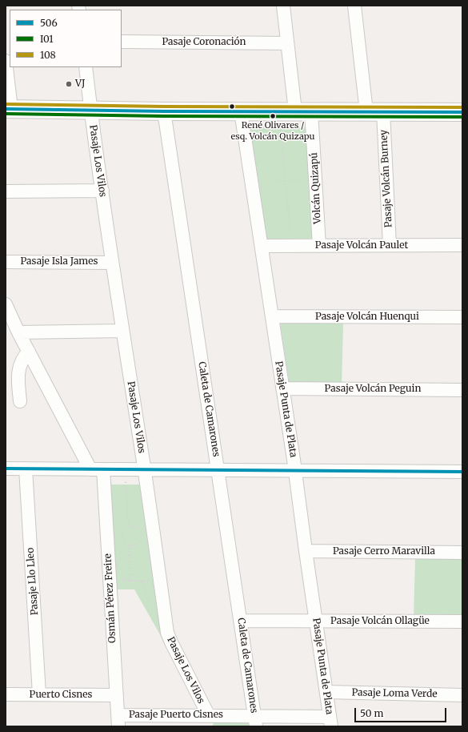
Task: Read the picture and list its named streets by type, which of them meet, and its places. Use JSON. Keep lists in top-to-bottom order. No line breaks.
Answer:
{"streets":{"street":["Pasaje Coronación","Pasaje Los Vilos","Pasaje Volcán Burney","Volcán Quizapú","Pasaje Volcán Paulet","Pasaje Isla James","Pasaje Volcán Huenqui","Pasaje Volcán Peguin","Caleta de Camarones","Pasaje Punta de Plata","Pasaje Cerro Maravilla","Pasaje Llo Lleo","Osmán Pérez Freire","Pasaje Volcán Ollagüe","Pasaje Loma Verde","Puerto Cisnes","Pasaje Puerto Cisnes"]},"crossings":[["Pasaje Coronación","Volcán Quizapú"],["Pasaje Los Vilos","Pasaje Isla James"],["Pasaje Los Vilos","Pasaje Puerto Cisnes"],["Pasaje Volcán Burney","Pasaje Volcán Paulet"],["Volcán Quizapú","Pasaje Volcán Paulet"],["Pasaje Volcán Paulet","Pasaje Punta de Plata"],["Pasaje Volcán Huenqui","Pasaje Punta de Plata"],["Pasaje Volcán Peguin","Pasaje Punta de Plata"],["Caleta de Camarones","Pasaje Volcán Ollagüe"],["Caleta de Camarones","Pasaje Puerto Cisnes"],["Pasaje Punta de Plata","Pasaje Cerro Maravilla"],["Pasaje Punta de Plata","Pasaje Volcán Ollagüe"],["Pasaje Punta de Plata","Pasaje Loma Verde"],["Pasaje Punta de Plata","Pasaje Puerto Cisnes"],["Pasaje Llo Lleo","Puerto Cisnes"],["Osmán Pérez Freire","Puerto Cisnes"],["Osmán Pérez Freire","Pasaje Puerto Cisnes"]],"places":["VJ","René Olivares / esq. Volcán Quizapu"],"lines":["transit line 108","transit line 506","transit line I01"],"legend":["506","I01","108"],"scale_bar":"50 m"}
